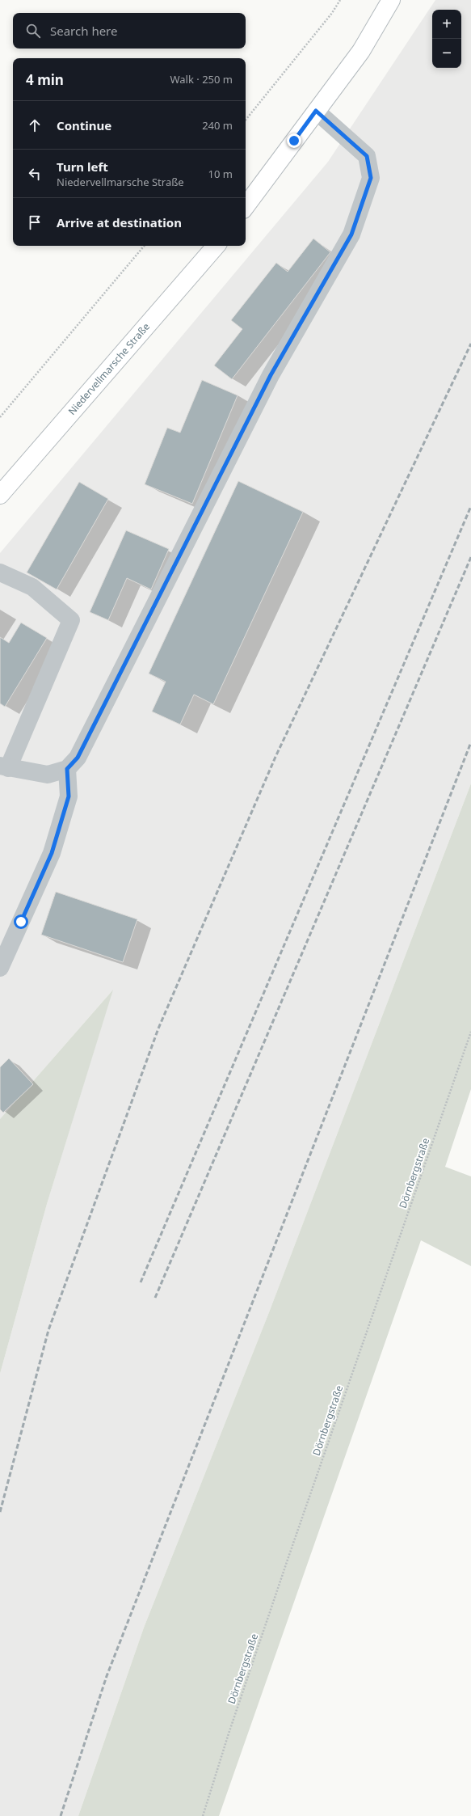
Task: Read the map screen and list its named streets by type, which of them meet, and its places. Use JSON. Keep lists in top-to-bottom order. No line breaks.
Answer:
{"streets":{"main road":["Niedervellmarsche Straße"],"path":["Dörnbergstraße"]},"page":{"map_buttons":["+","−"],"search":"Search here","heading":["4 min","Walk · 250 m"],"list":[["Continue","240 m"],["Turn left","Niedervellmarsche Straße","10 m"],"Arrive at destination"]}}
